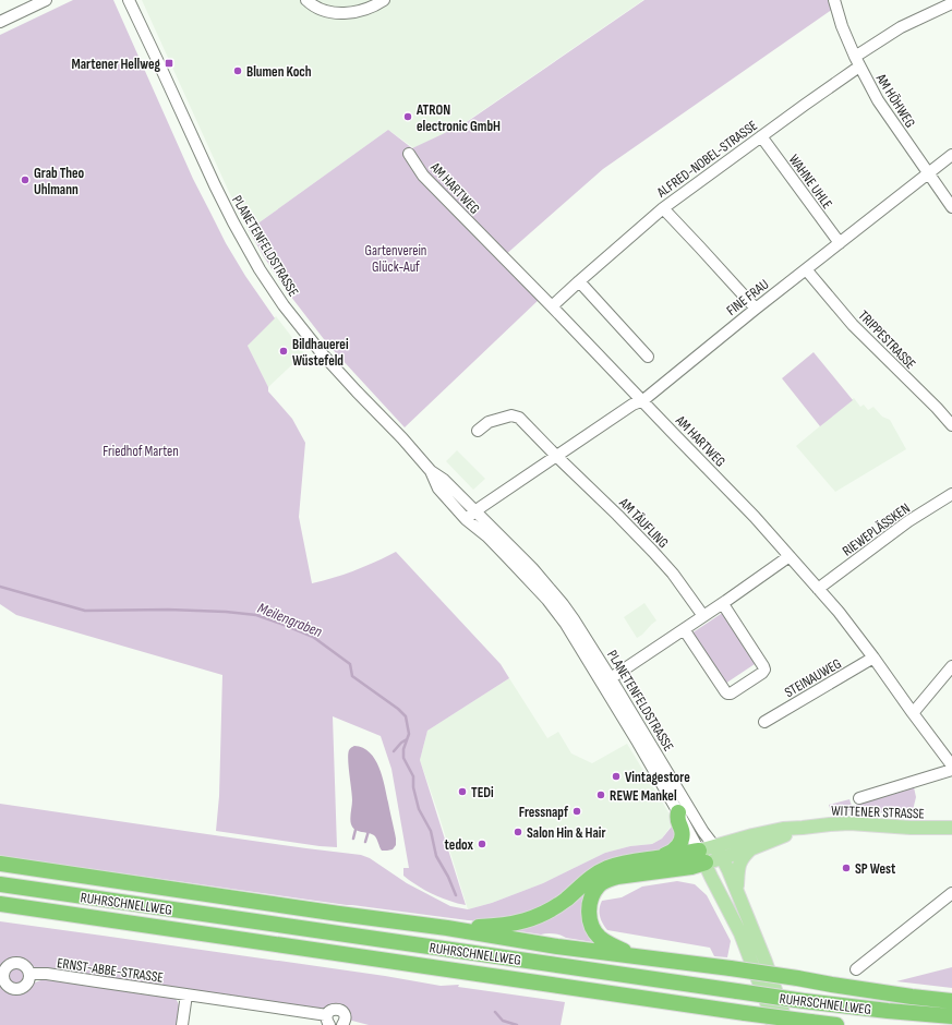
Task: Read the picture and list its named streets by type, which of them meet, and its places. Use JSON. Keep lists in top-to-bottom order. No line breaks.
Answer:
{"streets":{"highway":["RUHRSCHNELLWEG"],"main road":["PLANETENFELDSTRASSE","WITTENER STRASSE"],"street":["AM HÖHWEG","ALFRED-NOBEL-STRASSE","WAHNE UHLE","AM HARTWEG","FINE FRAU","TRIPPESTRASSE","AM TÄUFLING","RIEWEPLÄSSKEN","STEINAUWEG","ERNST-ABBE-STRASSE"]},"crossings":[["AM HÖHWEG","ALFRED-NOBEL-STRASSE"],["AM HÖHWEG","FINE FRAU"],["ALFRED-NOBEL-STRASSE","WAHNE UHLE"],["ALFRED-NOBEL-STRASSE","AM HARTWEG"],["WAHNE UHLE","FINE FRAU"],["AM HARTWEG","FINE FRAU"],["AM HARTWEG","RIEWEPLÄSSKEN"],["AM HARTWEG","STEINAUWEG"],["PLANETENFELDSTRASSE","FINE FRAU"],["PLANETENFELDSTRASSE","WITTENER STRASSE"],["FINE FRAU","TRIPPESTRASSE"],["FINE FRAU","AM TÄUFLING"]],"water":["Meilengraben"],"parks":["Gartenverein Glück-Auf","Friedhof Marten"],"places":{"transit":["Martener Hellweg"],"other":["Blumen Koch","ATRON electronic GmbH","Grab Theo Uhlmann","Bildhauerei Wüstefeld","Vintagestore","TEDi","REWE Mankel","Fressnapf","Salon Hin & Hair","tedox","SP West"]}}
